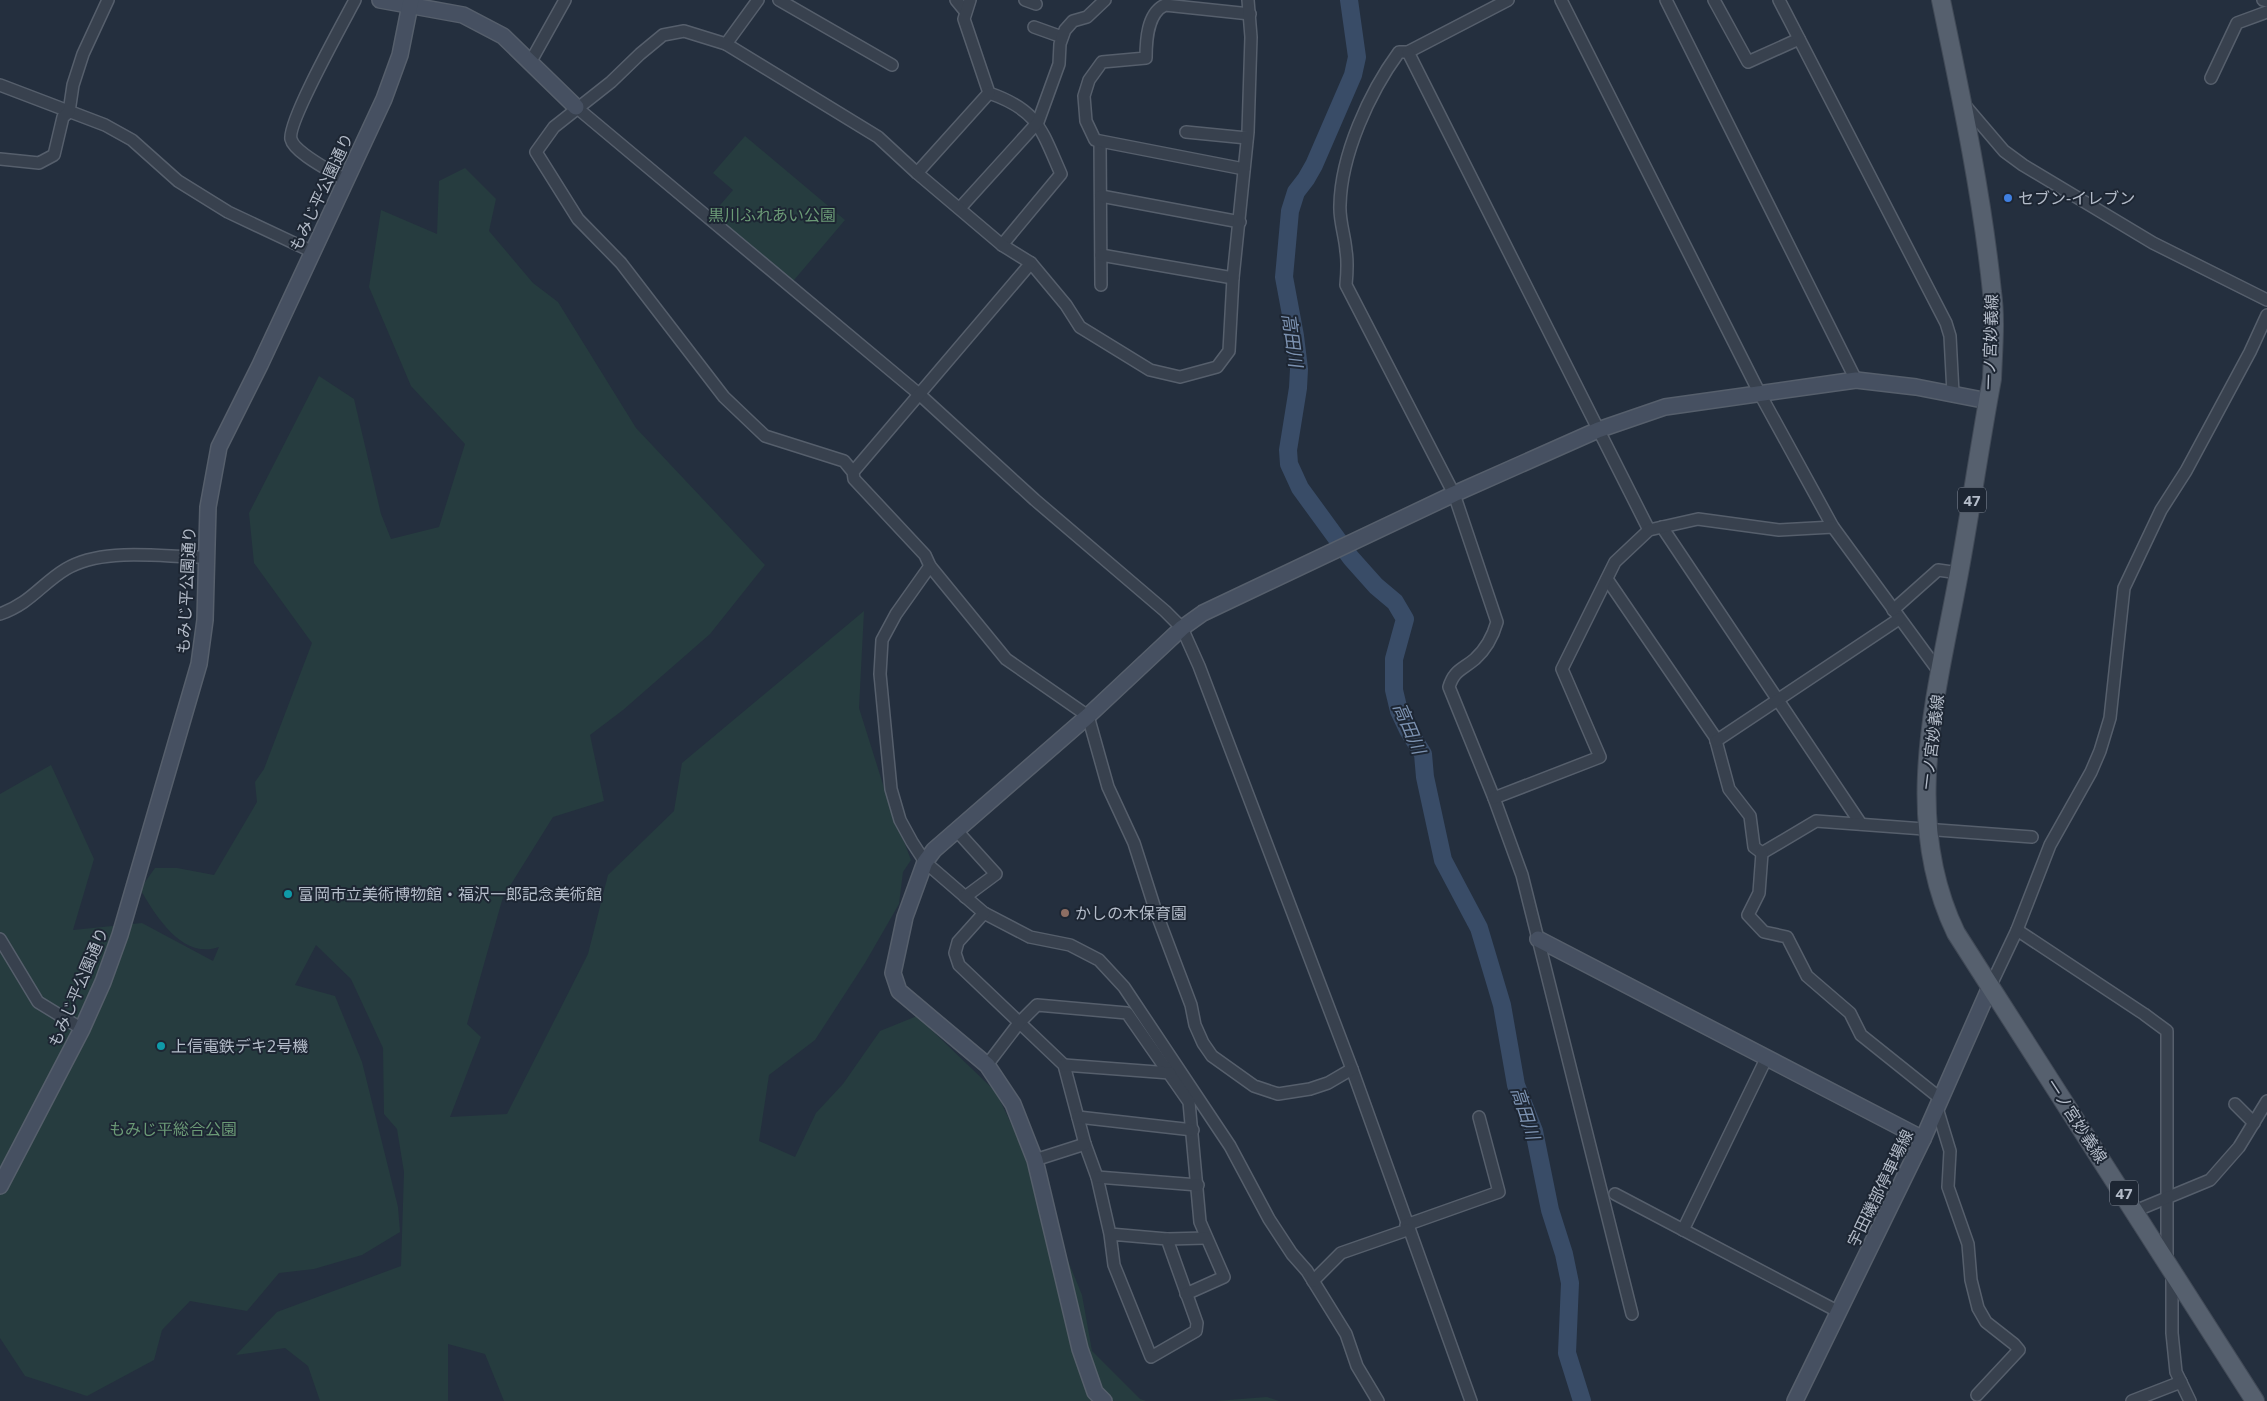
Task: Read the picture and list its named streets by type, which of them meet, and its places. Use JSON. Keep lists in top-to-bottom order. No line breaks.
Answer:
{"streets":{"main road":["一ノ宮妙義線","47"],"street":["もみじ平公園通り","宇田磯部停車場線"]},"crossings":[["一ノ宮妙義線","宇田磯部停車場線"]],"water":["高田川"],"parks":["黒川ふれあい公園","もみじ平総合公園"],"places":["セブン-イレブン","富岡市立美術博物館・福沢一郎記念美術館","かしの木保育園","上信電鉄デキ2号機"]}
